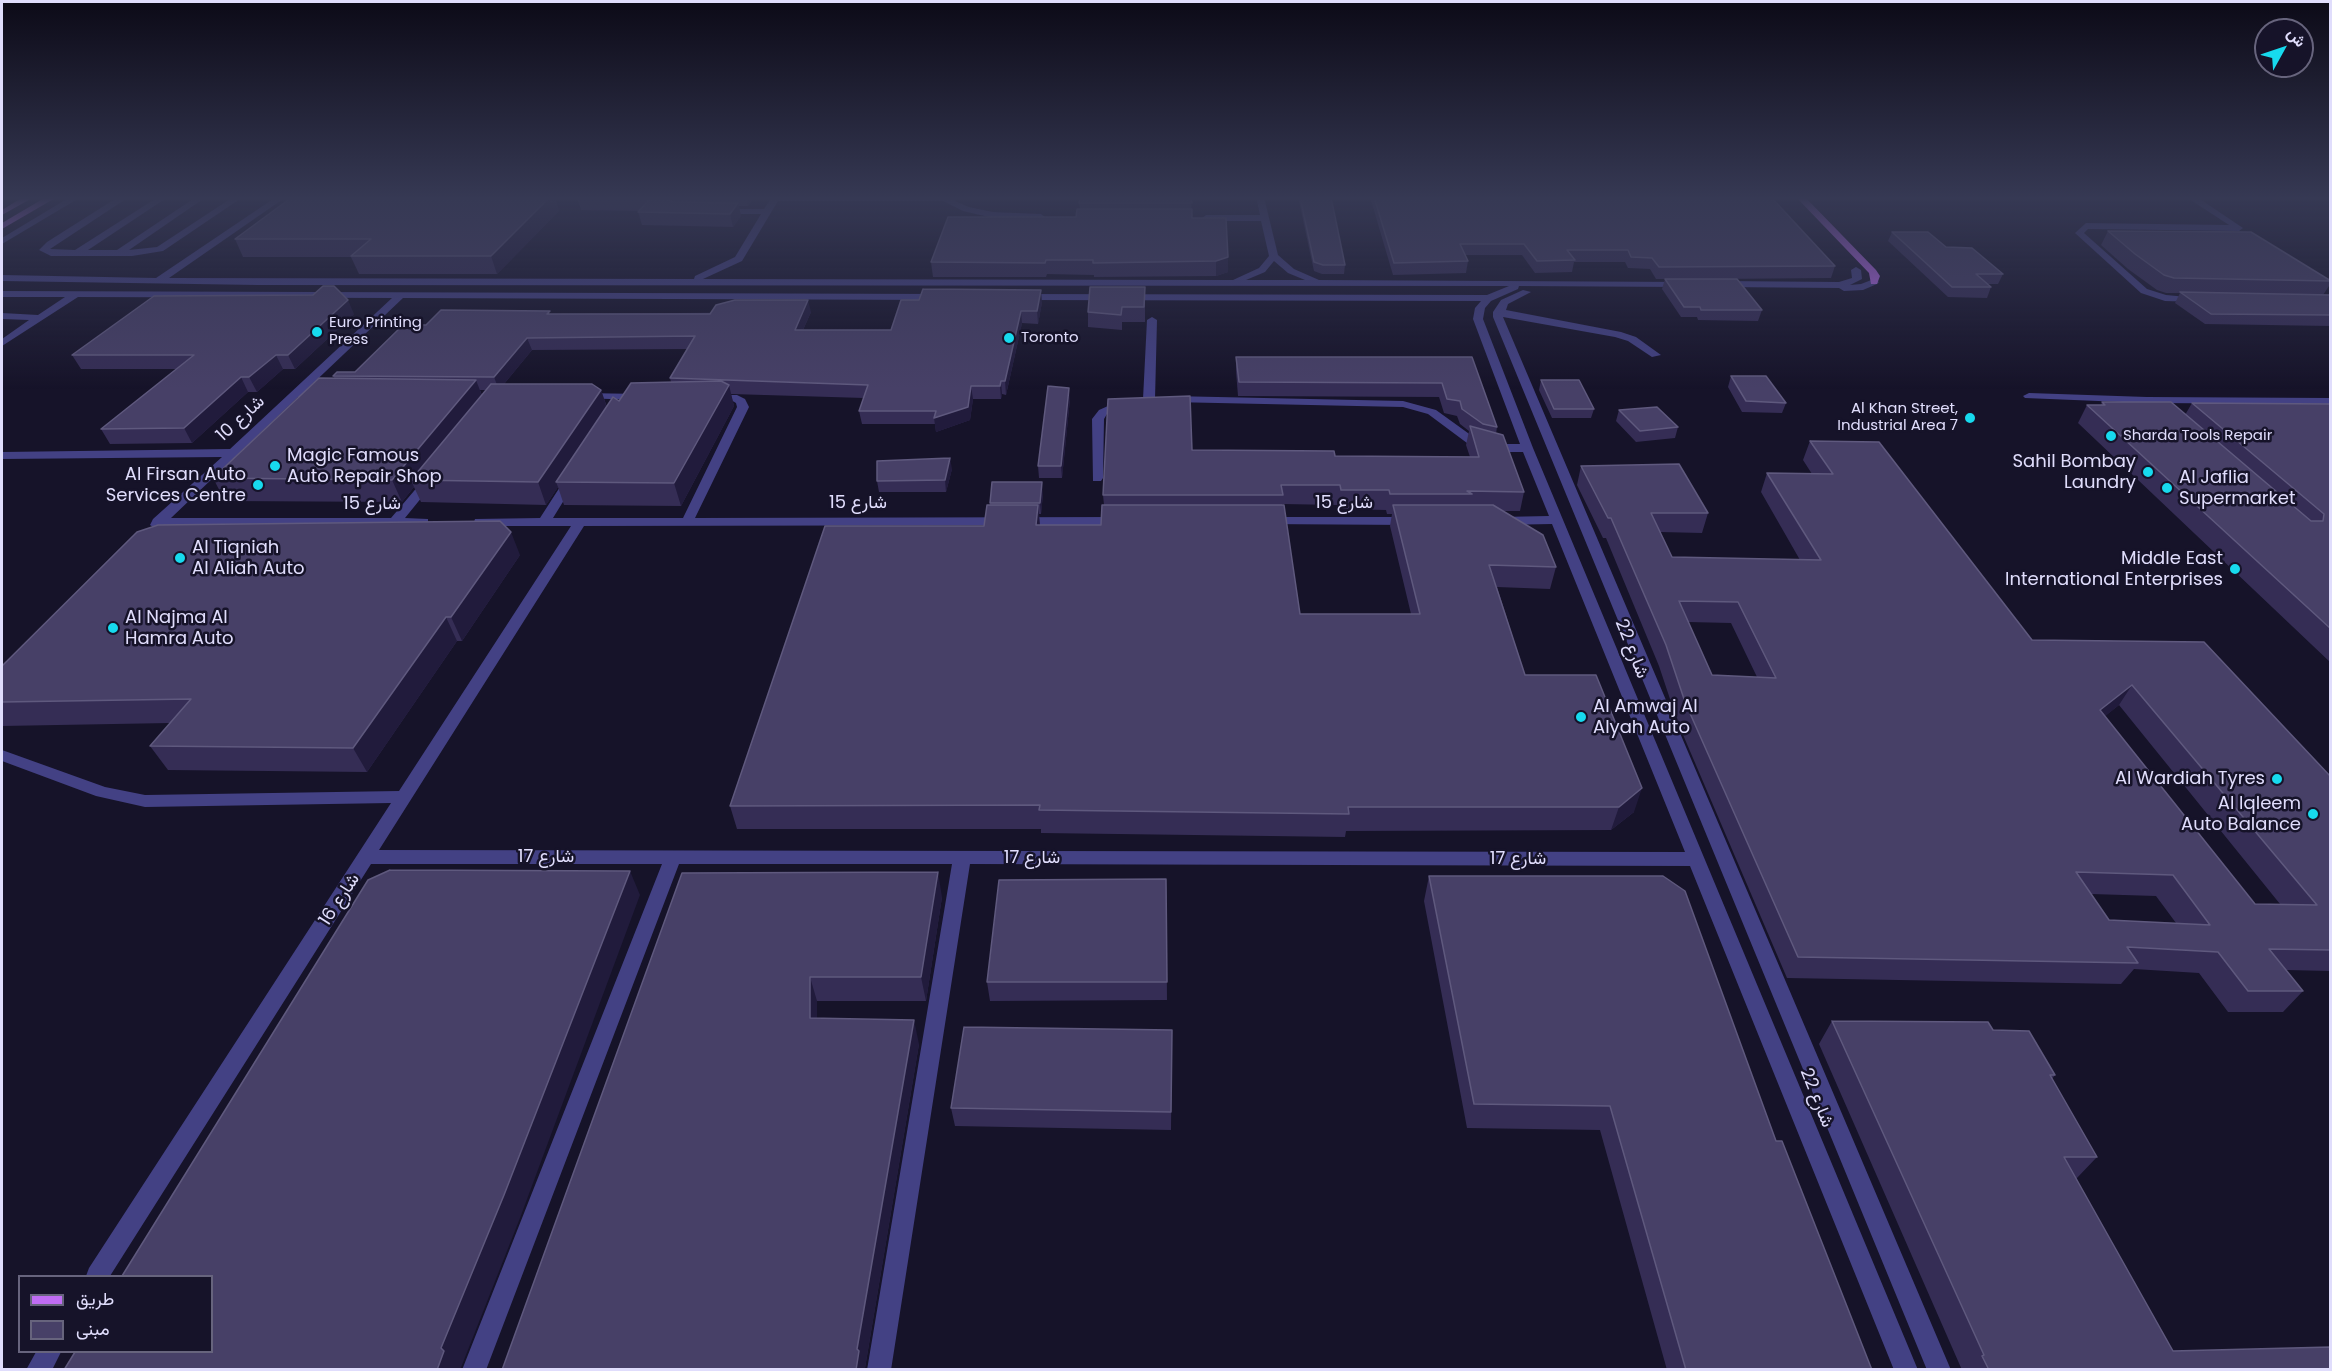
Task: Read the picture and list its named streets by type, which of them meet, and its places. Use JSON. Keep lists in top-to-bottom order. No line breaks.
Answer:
{"streets":{"street":["شارع 10","شارع 15","شارع 22","شارع 17","شارع 16"]},"crossings":[["شارع 10","شارع 15"],["شارع 15","شارع 16"],["شارع 22","شارع 17"],["شارع 17","شارع 16"]],"places":["Euro Printing Press","Toronto","Al Khan Street, Industrial Area 7","Sharda Tools Repair","Magic Famous Auto Repair Shop","Sahil Bombay Laundry","Al Firsan Auto Services Centre","Al Jaflia Supermarket","Al Tiqniah Al Aliah Auto","Middle East International Enterprises","Al Najma Al Hamra Auto","Al Amwaj Al Alyah Auto","Al Wardiah Tyres","Al Iqleem Auto Balance"],"legend":["طريق","مبنى"],"north":"top right"}
